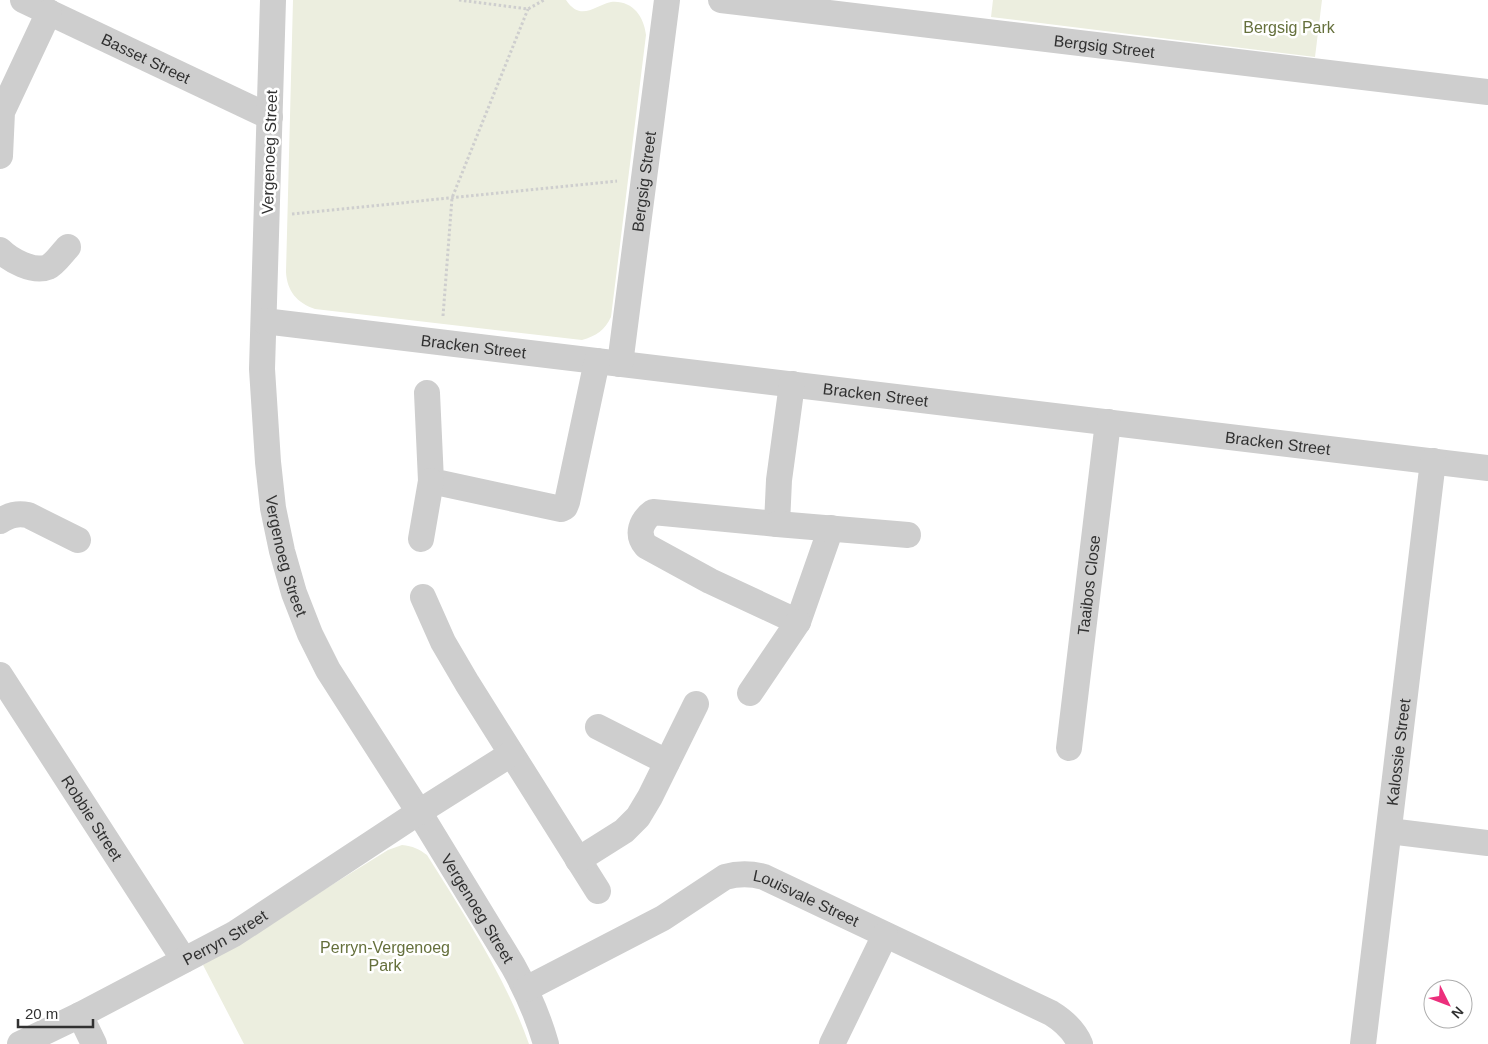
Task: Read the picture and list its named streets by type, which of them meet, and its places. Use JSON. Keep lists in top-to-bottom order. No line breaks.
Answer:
{"streets":{"street":["Bergsig Street","Basset Street","Vergenoeg Street","Bracken Street","Taaibos Close","Kalossie Street","Robbie Street","Louisvale Street","Perryn Street"]},"crossings":[["Bergsig Street","Bracken Street"],["Basset Street","Vergenoeg Street"],["Vergenoeg Street","Bracken Street"],["Vergenoeg Street","Louisvale Street"],["Vergenoeg Street","Perryn Street"],["Bracken Street","Taaibos Close"],["Bracken Street","Kalossie Street"],["Robbie Street","Perryn Street"]],"parks":["Bergsig Park","Perryn-Vergenoeg Park"],"scale_bar":"20 m","north":"bottom right"}
